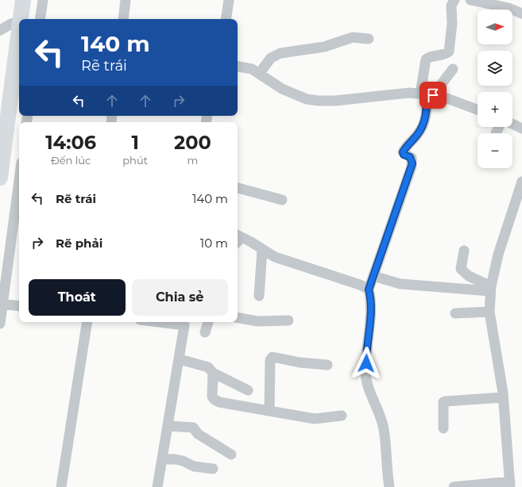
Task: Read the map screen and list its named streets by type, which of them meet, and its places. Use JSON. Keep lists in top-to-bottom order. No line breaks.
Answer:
{"north":"right","page":{"map_buttons":["+","−"],"turn":["140 m","Rẽ trái"],"eta":["14:06","Đến lúc","1","phút","200","m"],"list":[{"name":"Rẽ trái","value":"140 m"},{"name":"Rẽ phải","value":"10 m"}],"buttons":["Thoát","Chia sẻ"]}}
